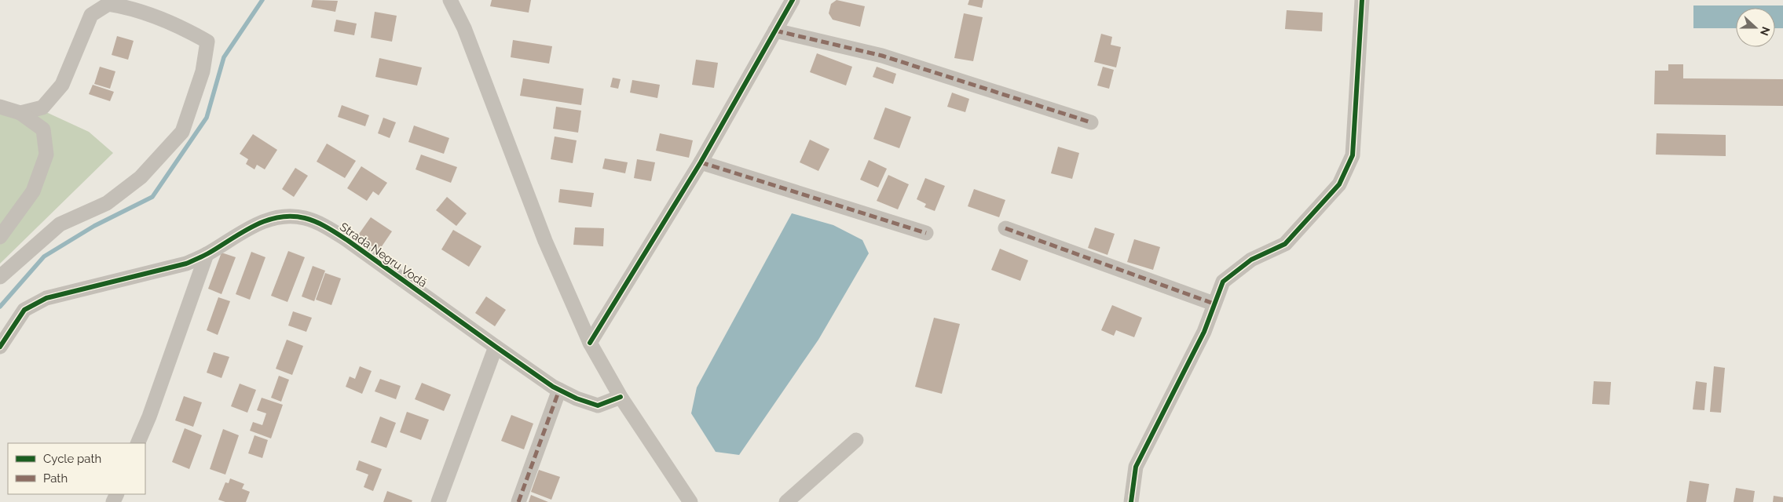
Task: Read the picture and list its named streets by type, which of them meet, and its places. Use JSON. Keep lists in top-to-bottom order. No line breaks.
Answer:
{"streets":{"street":["Strada Negru Vodă"]},"legend":["Cycle path","Path"],"north":"right"}
